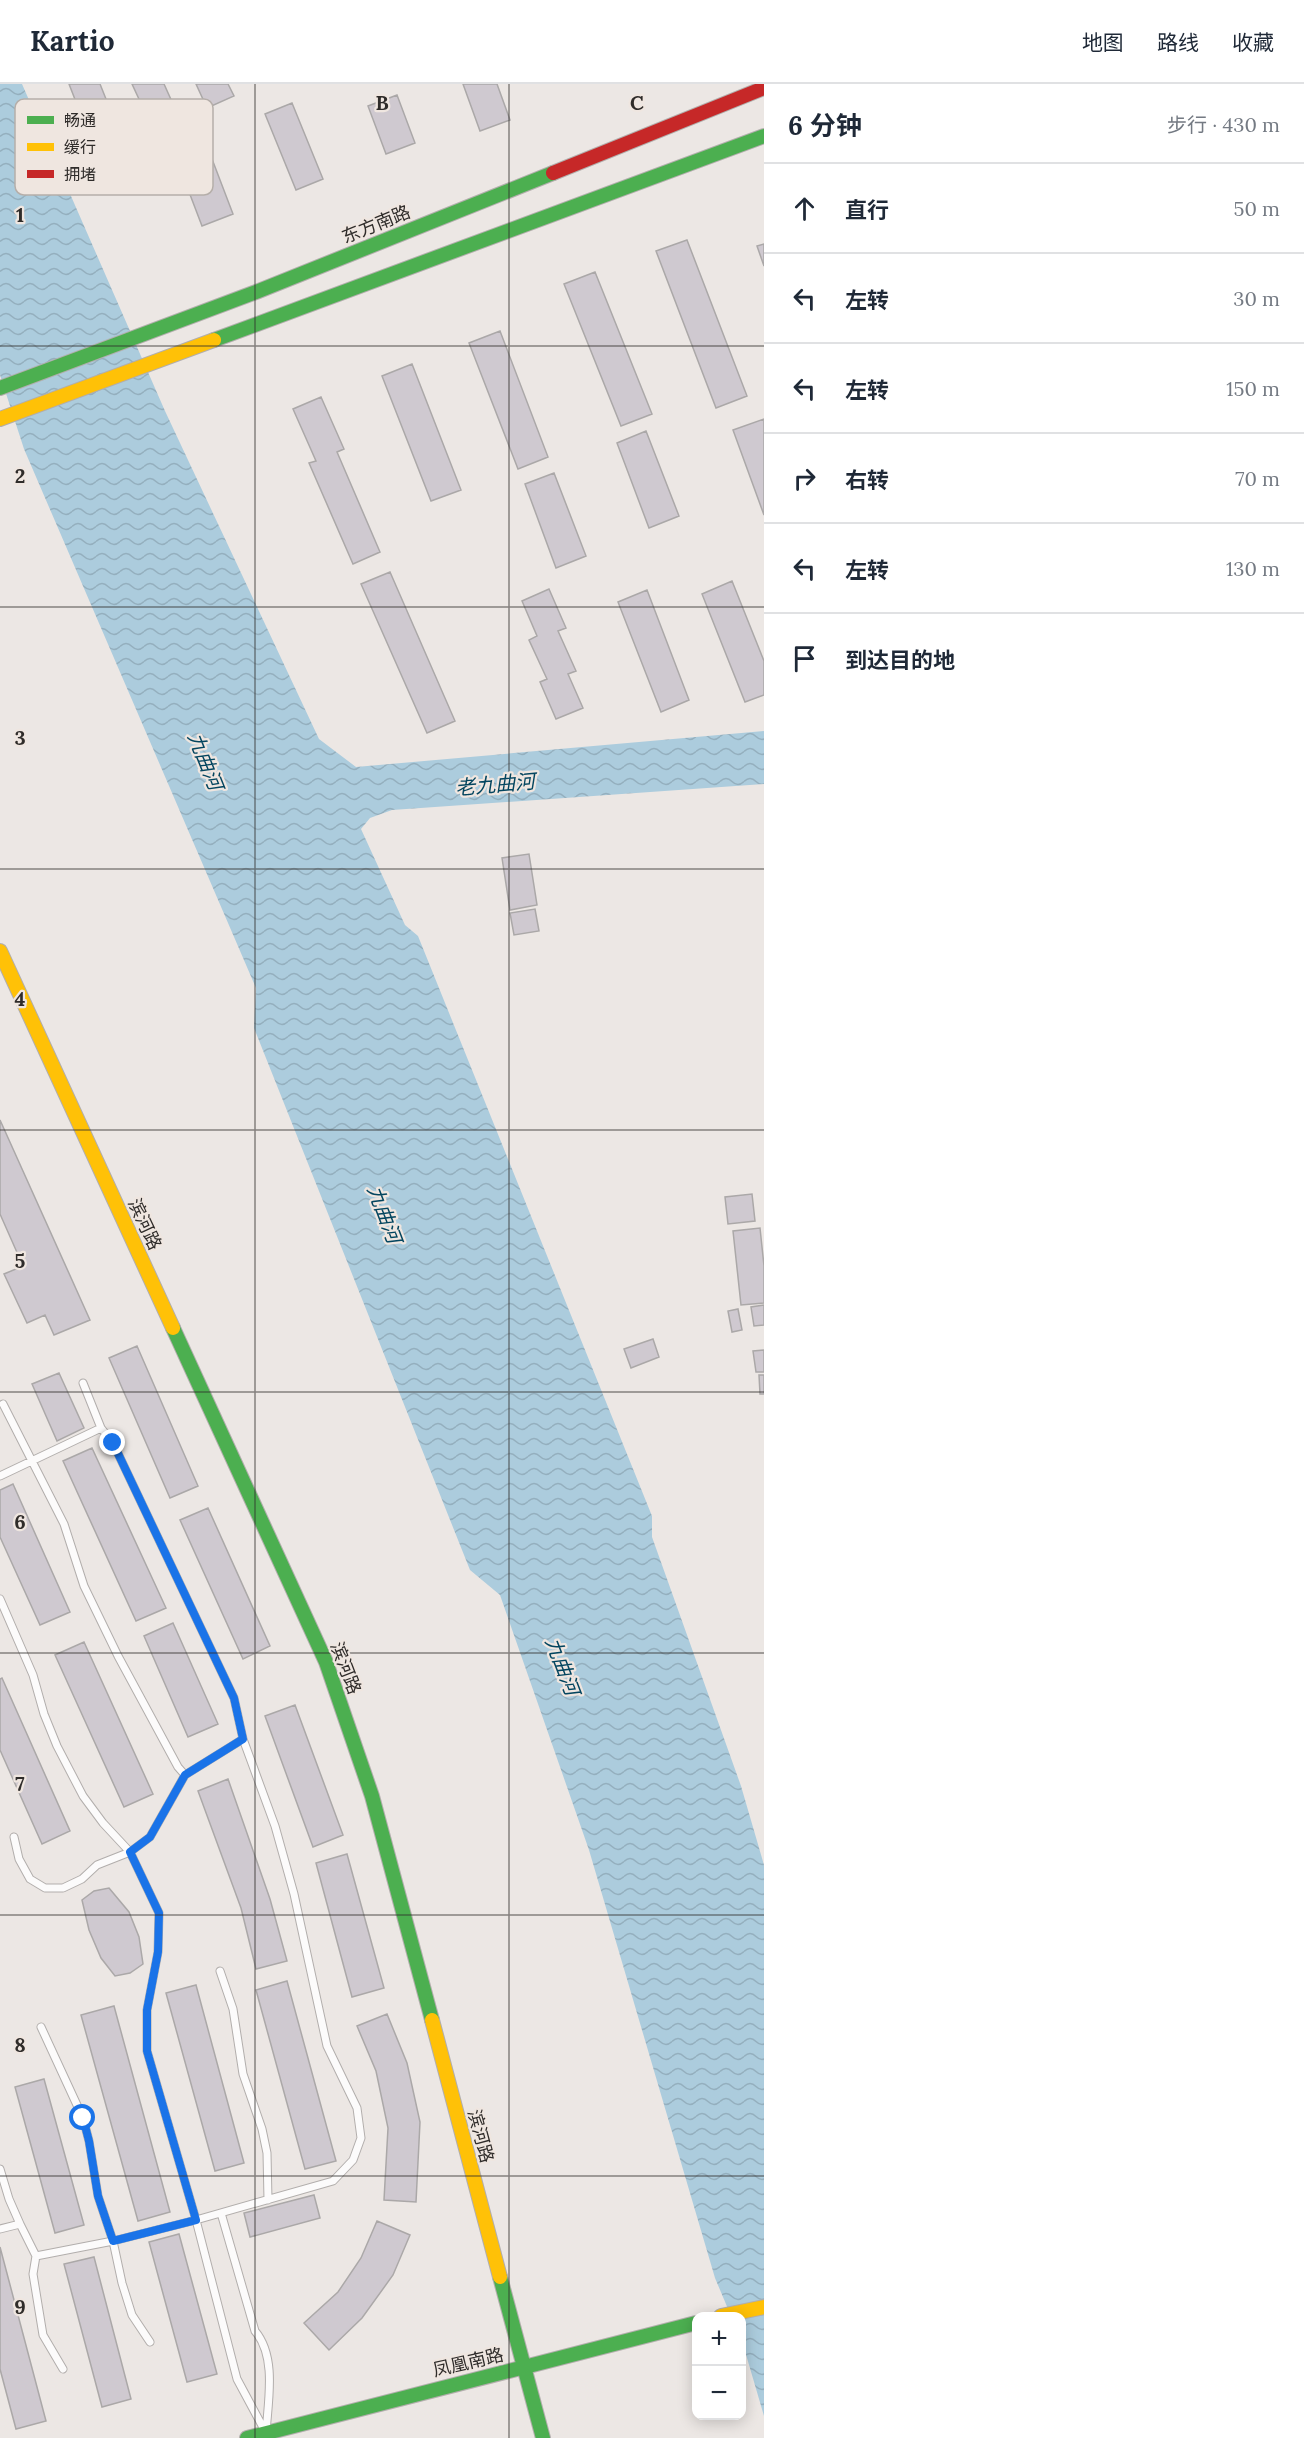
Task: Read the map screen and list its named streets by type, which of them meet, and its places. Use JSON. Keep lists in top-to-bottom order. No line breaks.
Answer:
{"streets":{"street":["东方南路","滨河路","凤凰南路"]},"crossings":[["滨河路","凤凰南路"]],"water":["九曲河","老九曲河"],"legend":["畅通","缓行","拥堵"],"page":{"header":"Kartio","nav":["地图","路线","收藏"],"heading":["6 分钟","步行 · 430 m"],"list":[["直行","50 m"],["左转","30 m"],["左转","150 m"],["右转","70 m"],["左转","130 m"],"到达目的地"],"map_buttons":["+","−"]},"grid":{"columns":["B","C"],"rows":["1","2","3","4","5","6","7","8","9"]}}
